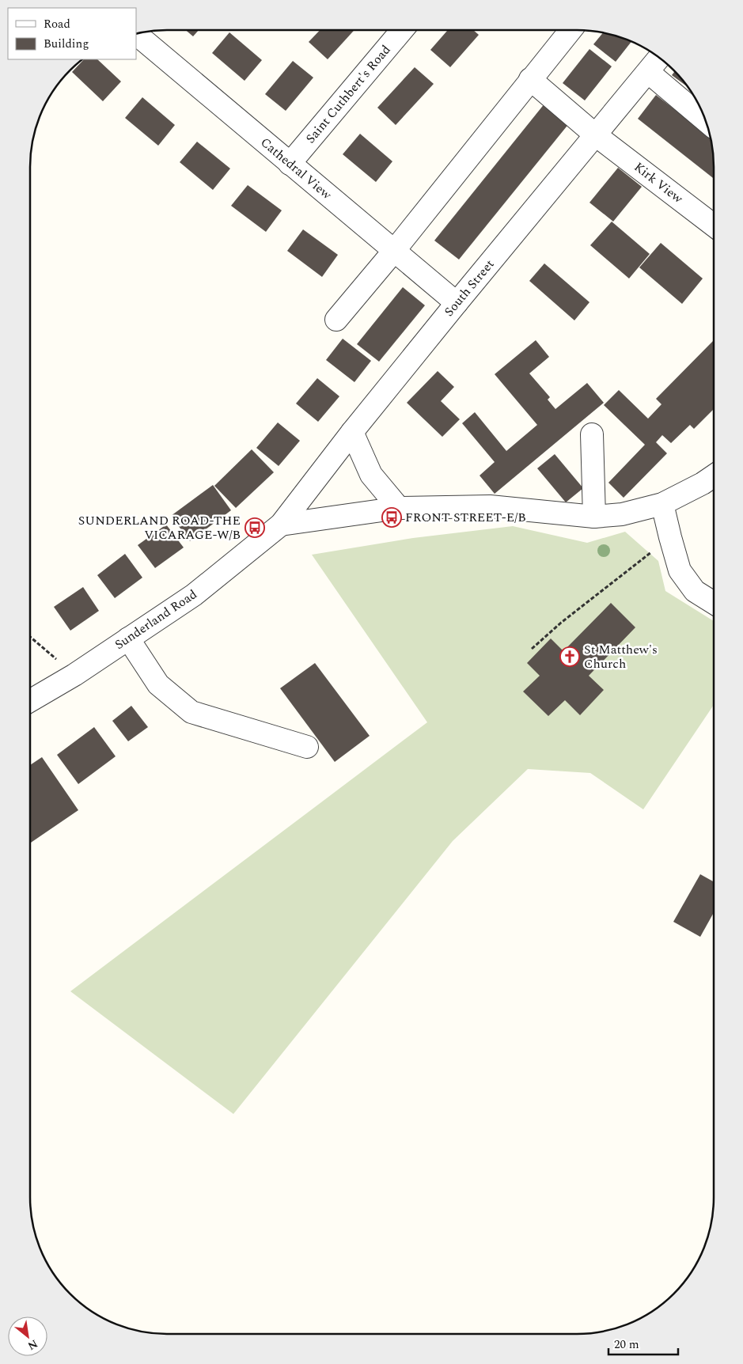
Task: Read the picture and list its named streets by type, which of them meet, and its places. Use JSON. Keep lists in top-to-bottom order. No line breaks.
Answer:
{"streets":{"street":["Saint Cuthbert's Road","Cathedral View","Kirk View","South Street","Sunderland Road"]},"crossings":[["Saint Cuthbert's Road","Cathedral View"],["Cathedral View","South Street"],["Kirk View","South Street"],["South Street","Sunderland Road"]],"places":{"bus stop":["FRONT STREET-E/B","SUNDERLAND ROAD-THE VICARAGE-W/B"],"church":["St Matthew's Church"]},"legend":["Road","Building"],"scale_bar":"20 m","north":"bottom right"}
